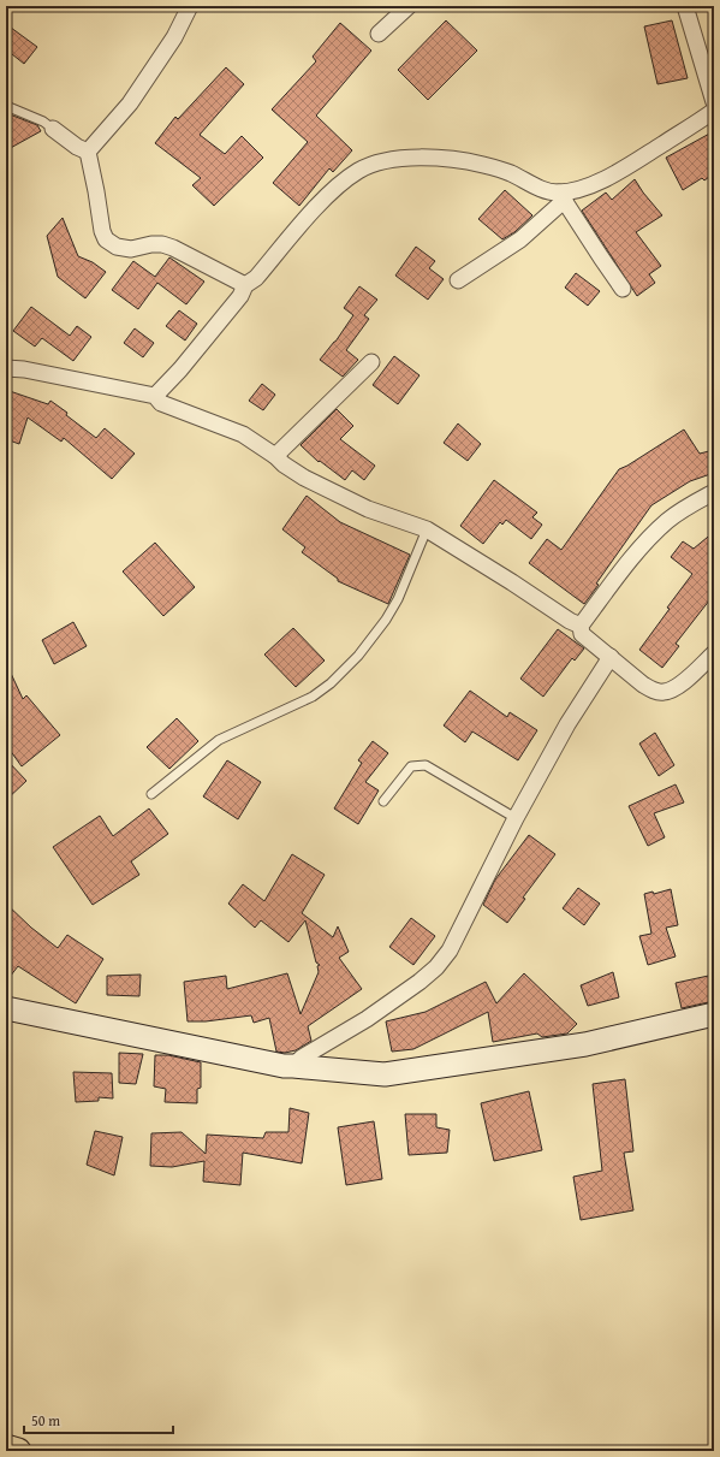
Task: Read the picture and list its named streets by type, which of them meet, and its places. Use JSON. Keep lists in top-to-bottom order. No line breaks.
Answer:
{"scale_bar":"50 m"}
